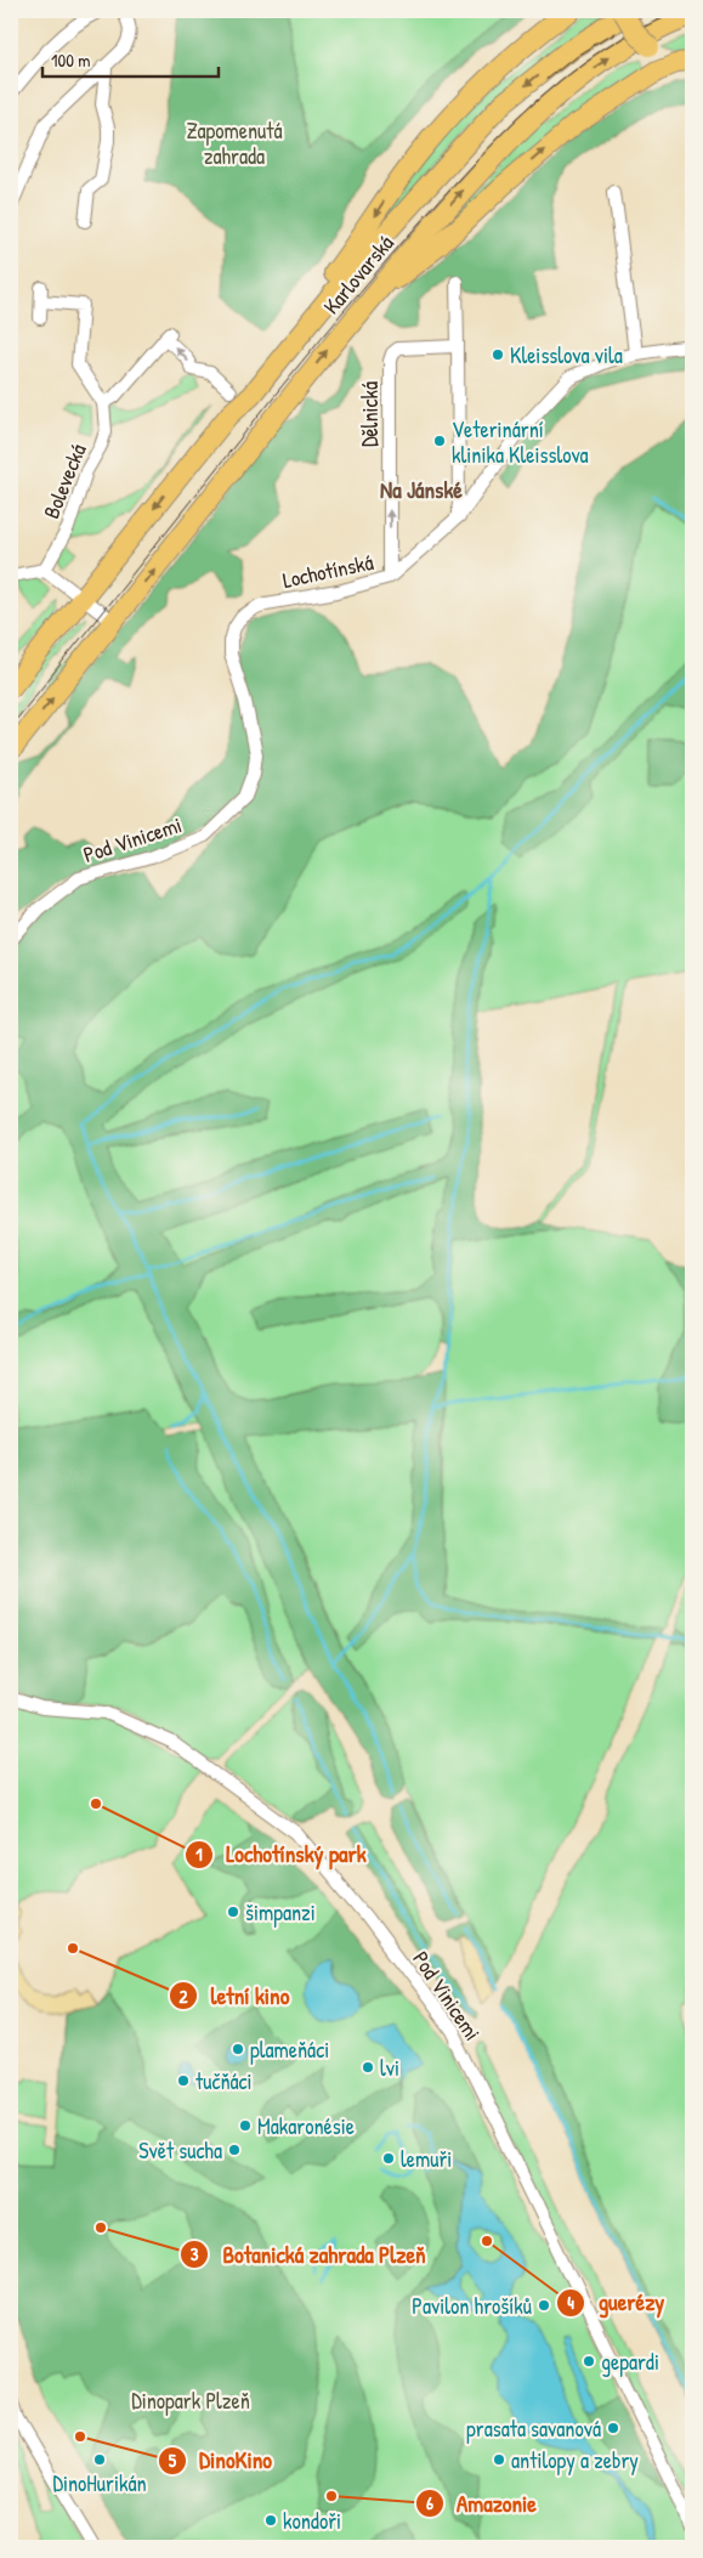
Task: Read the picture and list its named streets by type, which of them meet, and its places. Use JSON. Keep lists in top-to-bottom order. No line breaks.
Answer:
{"streets":{"main road":["Karlovarská"],"street":["Dělnická","Bolevecká","Lochotínská","Pod Vinicemi"]},"crossings":[["Dělnická","Lochotínská"],["Lochotínská","Pod Vinicemi"]],"districts":["Na Jánské"],"parks":["Zapomenutá zahrada","Dinopark Plzeň"],"places":["Kleisslova vila","Veterinární klinika Kleisslova","Lochotínský park","šimpanzi","letní kino","plameňáci","lvi","tučňáci","Makaronésie","Svět sucha","lemuři","Botanická zahrada Plzeň","guerézy","Pavilon hrošíků","gepardi","prasata savanová","DinoKino","DinoHurikán","antilopy a zebry","Amazonie","kondoři"],"scale_bar":"100 m"}
